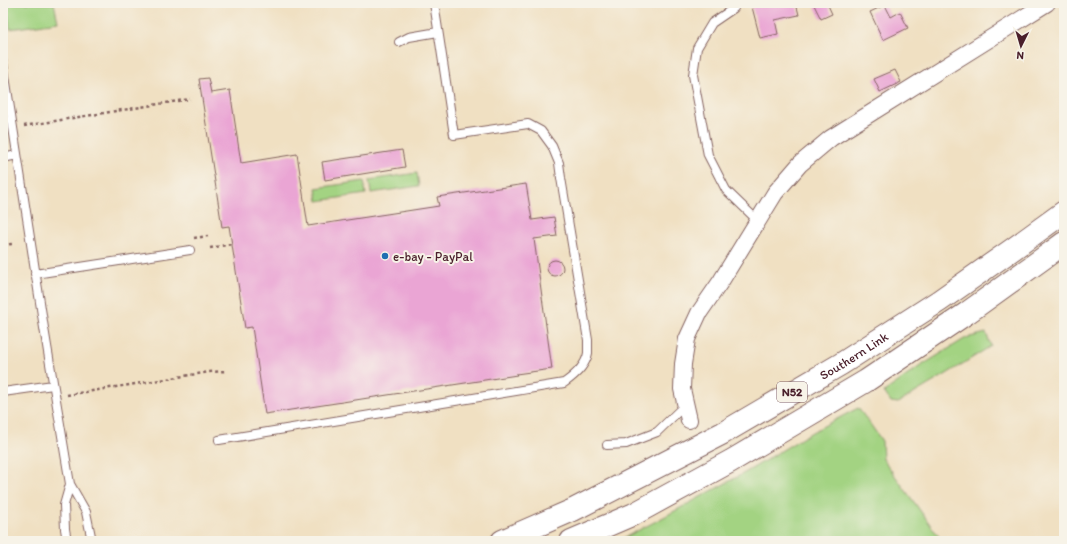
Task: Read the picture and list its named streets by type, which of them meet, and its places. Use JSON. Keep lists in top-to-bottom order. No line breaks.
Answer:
{"streets":{"main road":["Southern Link","N52"]},"places":["e-bay - PayPal"],"north":"bottom"}
